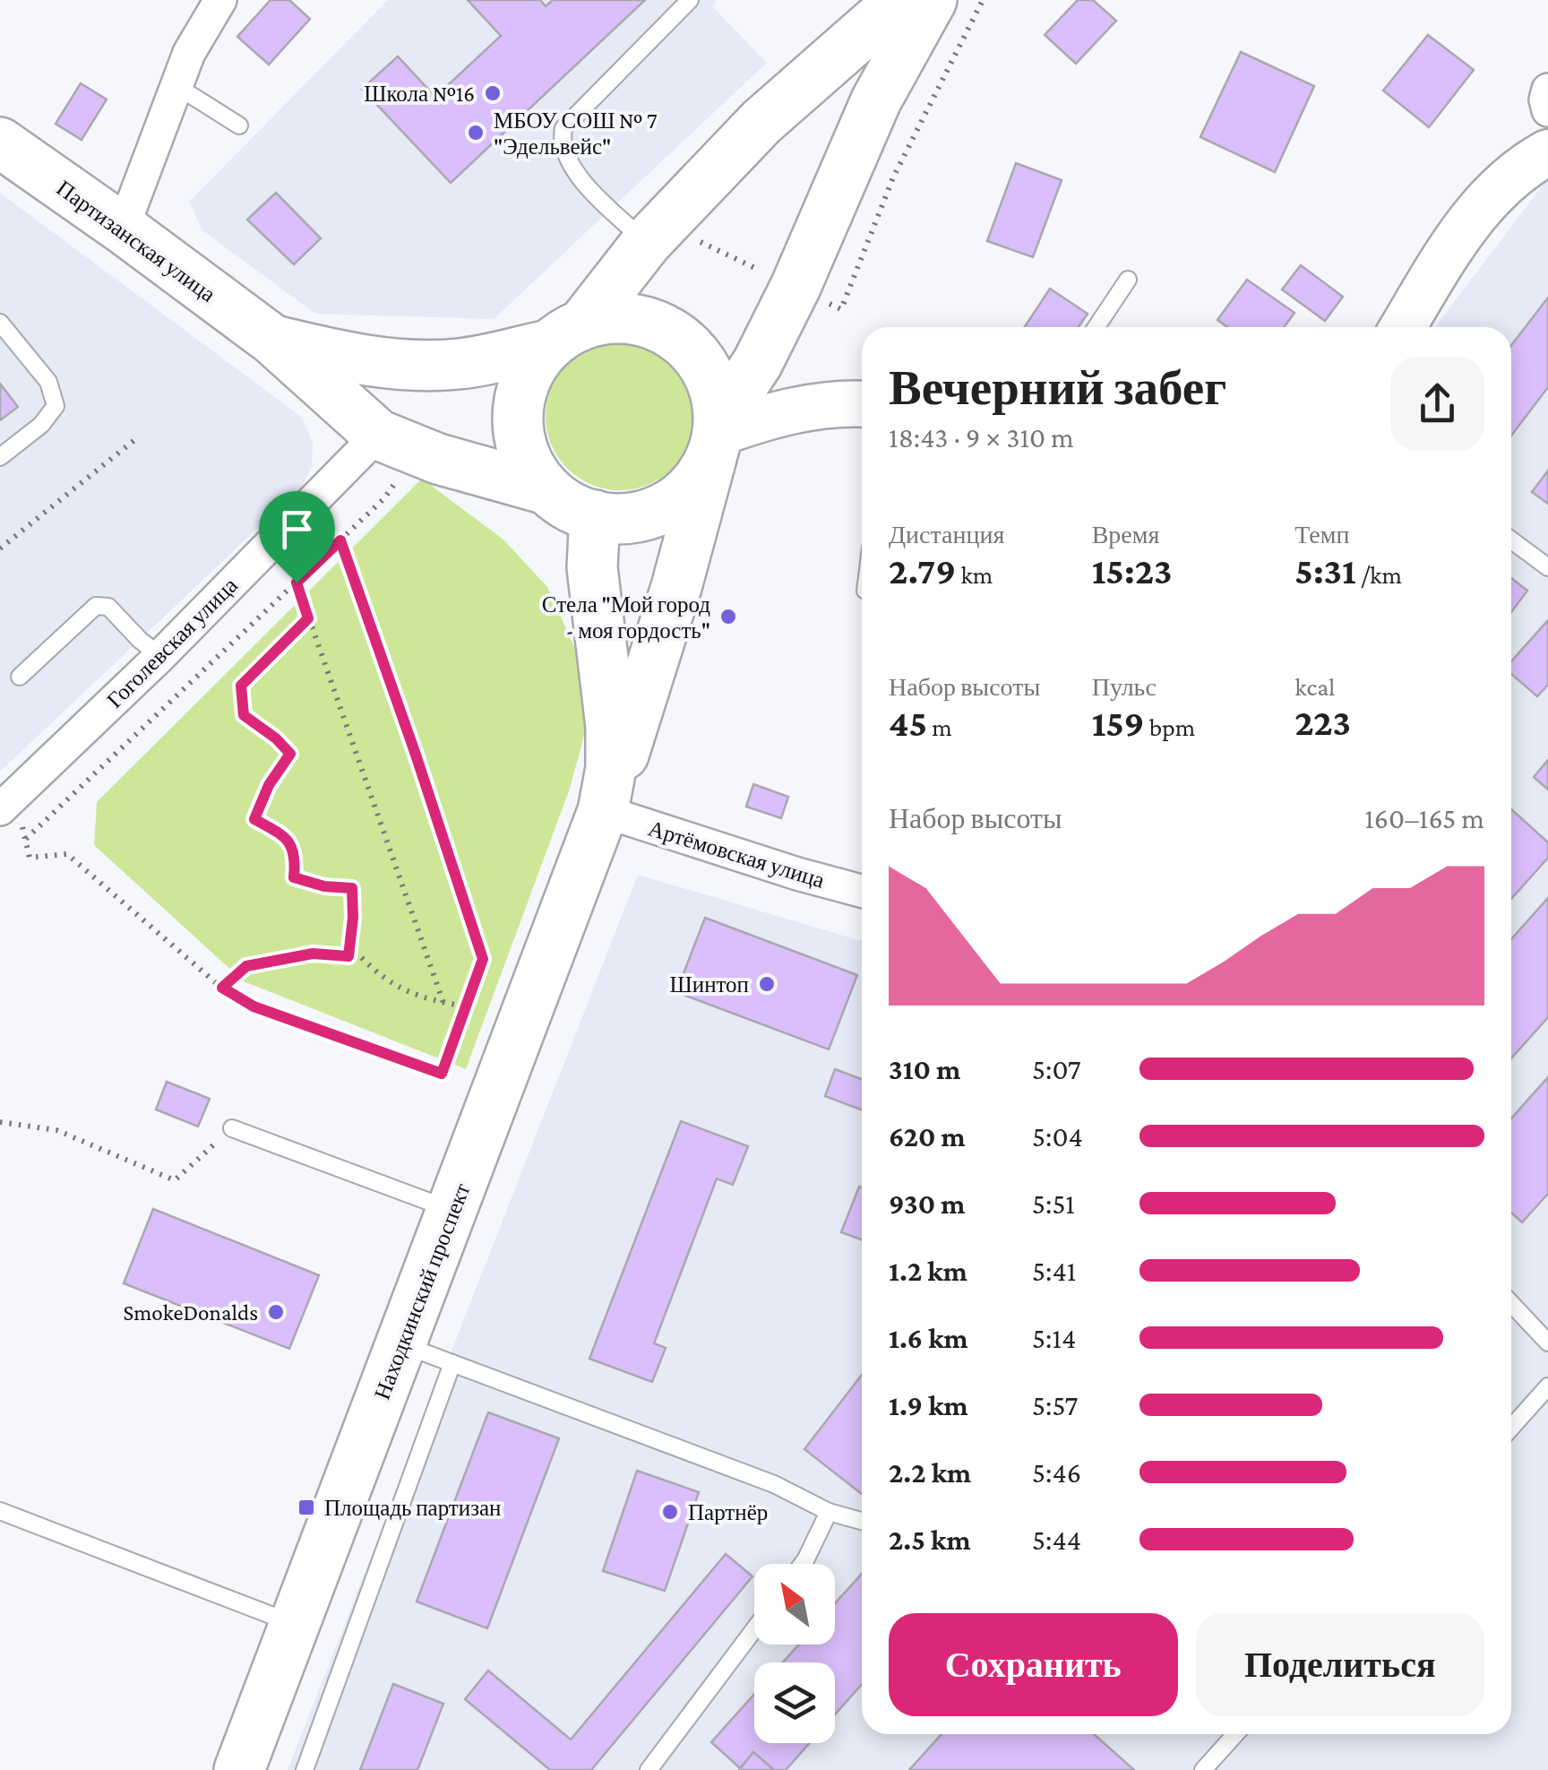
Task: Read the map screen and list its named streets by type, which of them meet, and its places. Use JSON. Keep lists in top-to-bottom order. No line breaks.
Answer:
{"streets":{"main road":["Партизанская улица","Находкинский проспект"],"street":["Гоголевская улица","Артёмовская улица"]},"crossings":[["Партизанская улица","Гоголевская улица"],["Артёмовская улица","Находкинский проспект"]],"places":{"other":["Школа №16","МБОУ СОШ № 7 \"Эдельвейс\"","Стела \"Мой город - моя гордость\"","Шинтоп","SmokeDonalds","Партнёр"],"transit":["Площадь партизан"]},"north":"top left","page":{"heading":["Вечерний забег","18:43 · 9 × 310 m"],"stats":[["Дистанция","2.79 km"],["Время","15:23"],["Темп","5:31 /km"],["Набор высоты","45 m"],["Пульс","159 bpm"],["kcal","223"]],"chart":["Набор высоты","160–165 m"],"list":[{"name":"310 m","note":"5:07"},{"name":"620 m","note":"5:04"},{"name":"930 m","note":"5:51"},{"name":"1.2 km","note":"5:41"},{"name":"1.6 km","note":"5:14"},{"name":"1.9 km","note":"5:57"},{"name":"2.2 km","note":"5:46"},{"name":"2.5 km","note":"5:44"}],"buttons":["Сохранить","Поделиться"]}}
